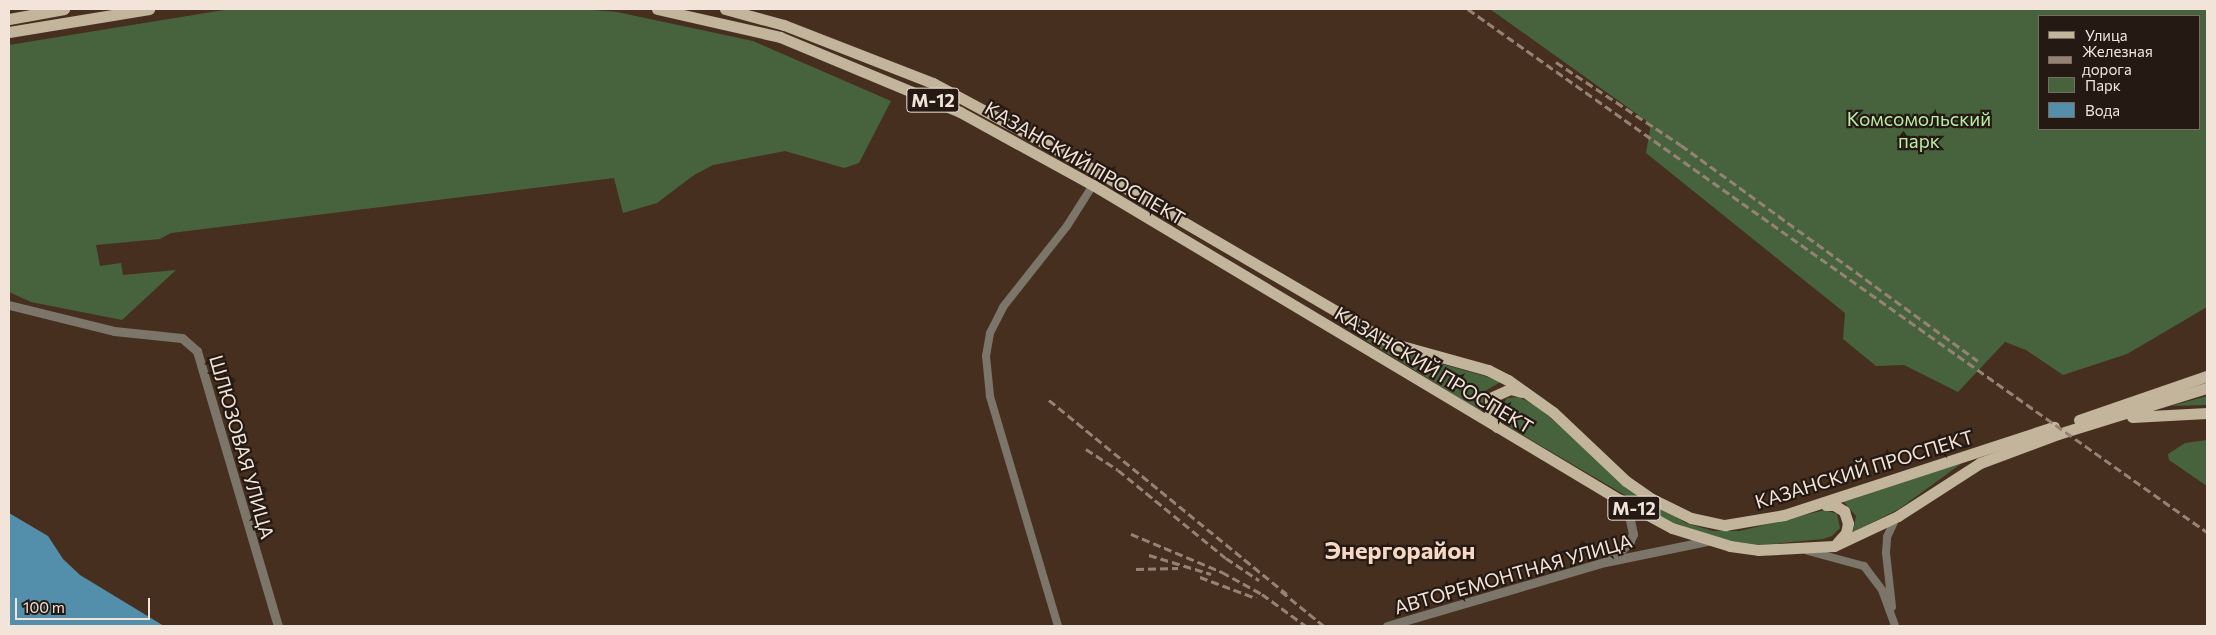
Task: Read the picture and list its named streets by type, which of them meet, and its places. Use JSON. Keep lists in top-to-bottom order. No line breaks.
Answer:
{"streets":{"main road":["М-12","КАЗАНСКИЙ ПРОСПЕКТ"],"street":["ШЛЮЗОВАЯ УЛИЦА","АВТОРЕМОНТНАЯ УЛИЦА"]},"crossings":[["КАЗАНСКИЙ ПРОСПЕКТ","АВТОРЕМОНТНАЯ УЛИЦА"]],"districts":["Энергорайон"],"parks":["Комсомольский парк"],"legend":["Улица","Железная дорога","Парк","Вода"],"scale_bar":"100 m"}
